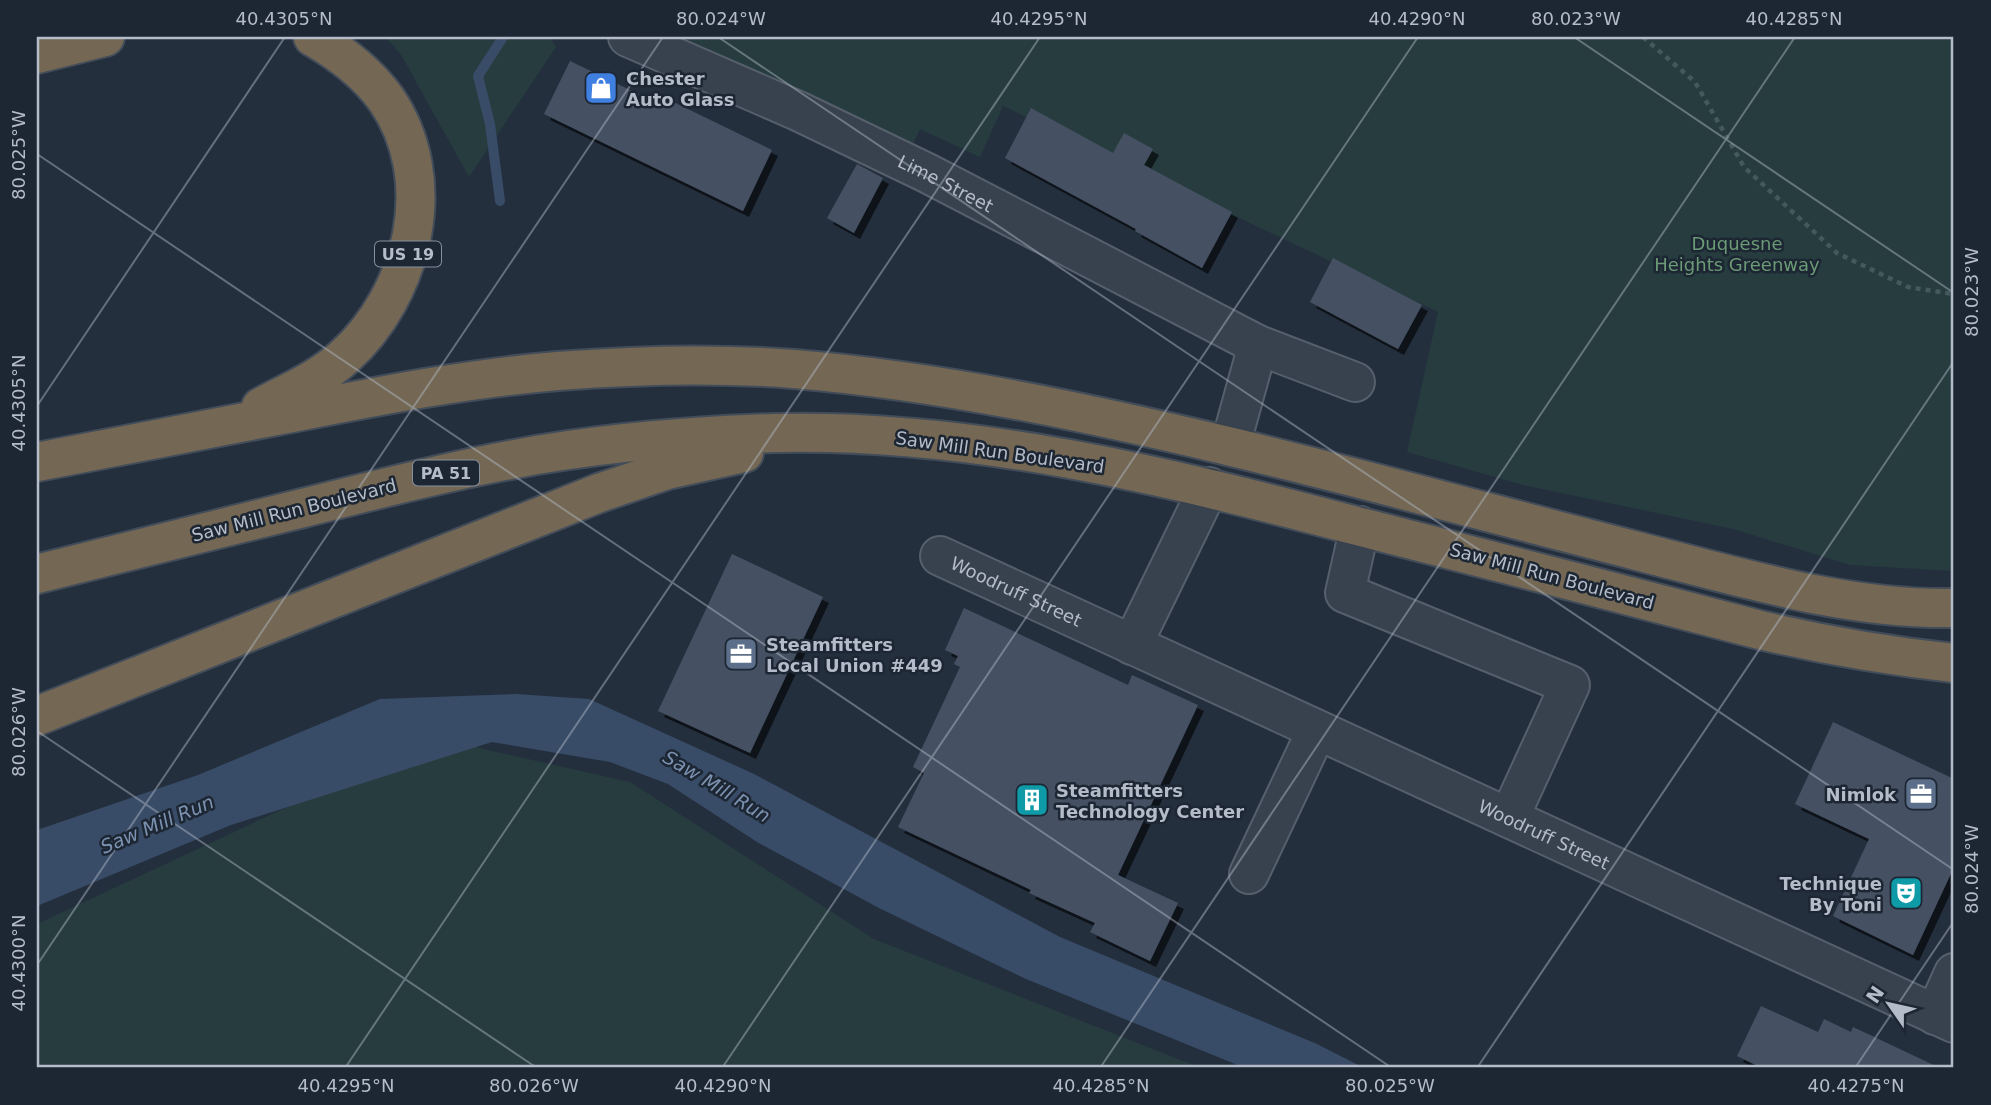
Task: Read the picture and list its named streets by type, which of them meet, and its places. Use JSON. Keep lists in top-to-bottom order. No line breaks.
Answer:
{"streets":{"highway":["US 19","Saw Mill Run Boulevard","PA 51"],"street":["Lime Street","Woodruff Street"]},"water":["Saw Mill Run"],"parks":["Duquesne Heights Greenway"],"places":{"shop":["Chester Auto Glass"],"office":["Steamfitters Local Union #449","Nimlok"],"building":["Steamfitters Technology Center"],"theatre":["Technique By Toni"]},"north":"top left","coordinates":["40.4305°N","80.024°W","40.4295°N","40.4290°N","80.023°W","40.4285°N","80.025°W","80.026°W","40.4300°N","40.4275°N"]}
